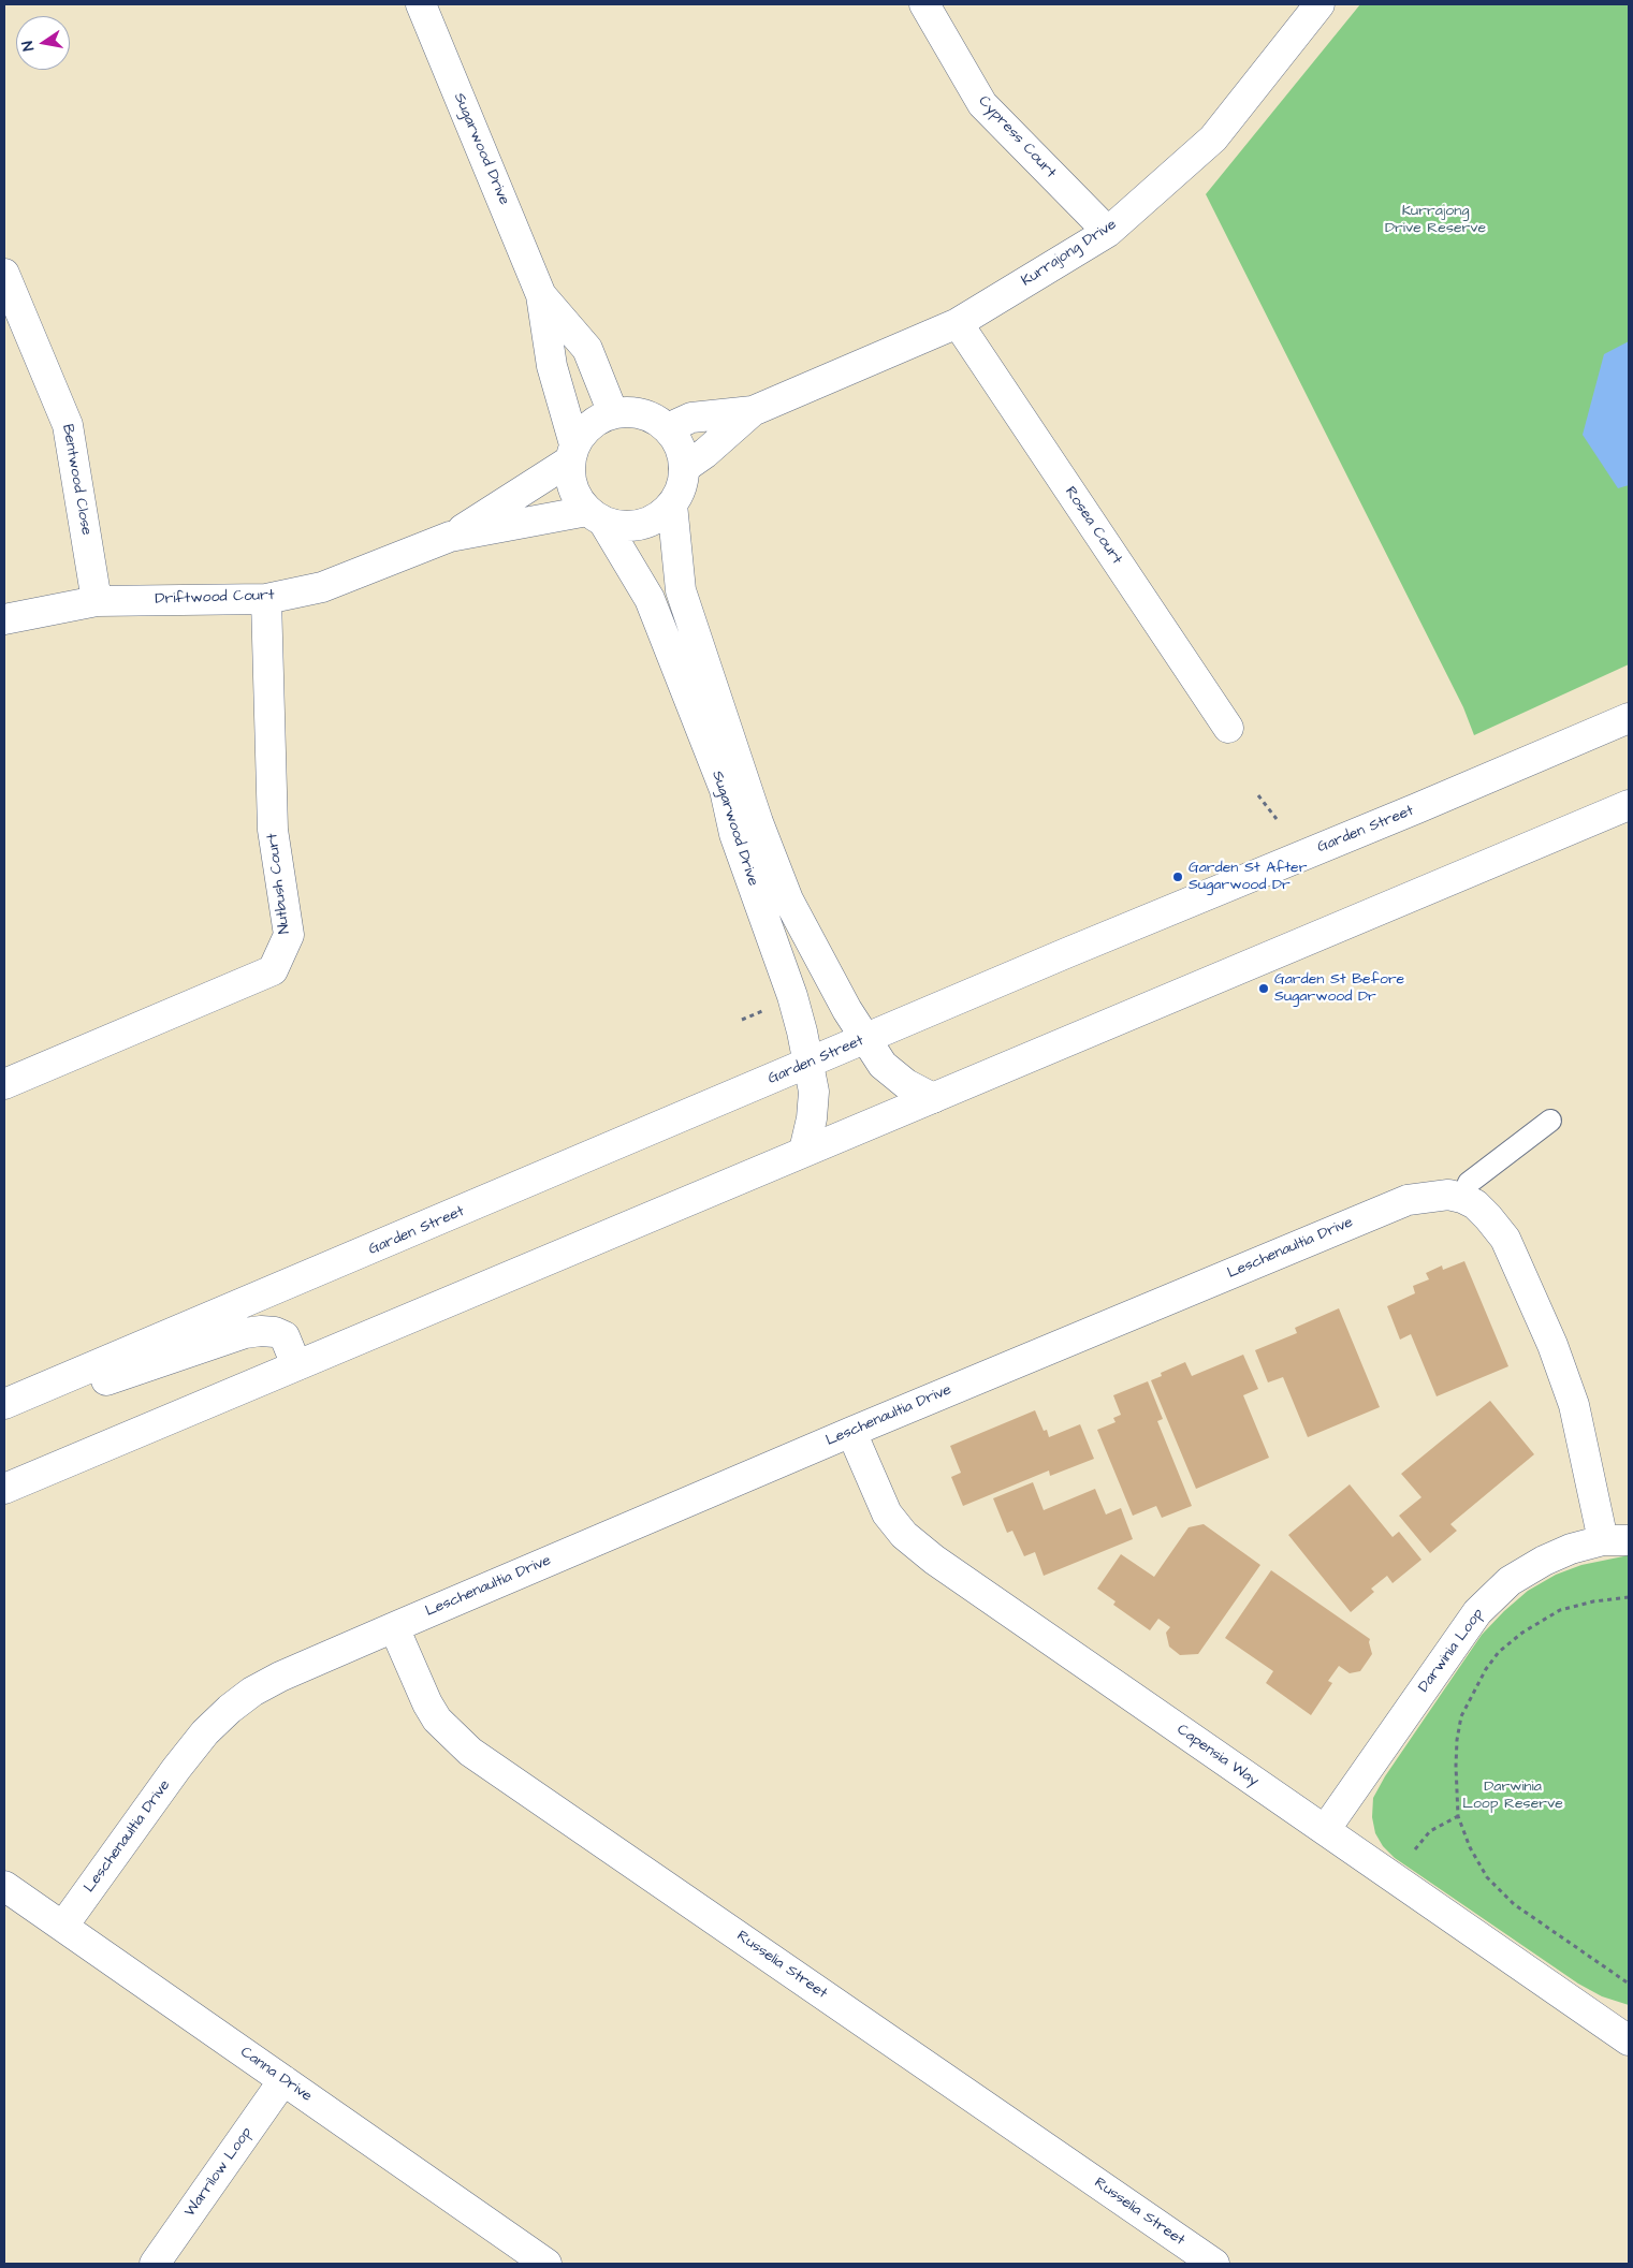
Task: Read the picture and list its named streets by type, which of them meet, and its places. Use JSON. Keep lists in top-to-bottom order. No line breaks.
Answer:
{"streets":{"street":["Cypress Court","Sugarwood Drive","Kurrajong Drive","Bentwood Close","Rosea Court","Driftwood Court","Garden Street","Nutbush Court","Leschenaultia Drive","Darwinia Loop","Capensia Way","Russelia Street","Canna Drive","Warrilow Loop"]},"crossings":[["Cypress Court","Kurrajong Drive"],["Sugarwood Drive","Kurrajong Drive"],["Sugarwood Drive","Driftwood Court"],["Sugarwood Drive","Garden Street"],["Kurrajong Drive","Rosea Court"],["Kurrajong Drive","Driftwood Court"],["Bentwood Close","Driftwood Court"],["Driftwood Court","Nutbush Court"],["Leschenaultia Drive","Capensia Way"],["Leschenaultia Drive","Russelia Street"],["Leschenaultia Drive","Canna Drive"],["Darwinia Loop","Capensia Way"],["Canna Drive","Warrilow Loop"]],"parks":["Kurrajong Drive Reserve","Darwinia Loop Reserve"],"places":["Garden St After Sugarwood Dr","Garden St Before Sugarwood Dr"],"north":"left"}
